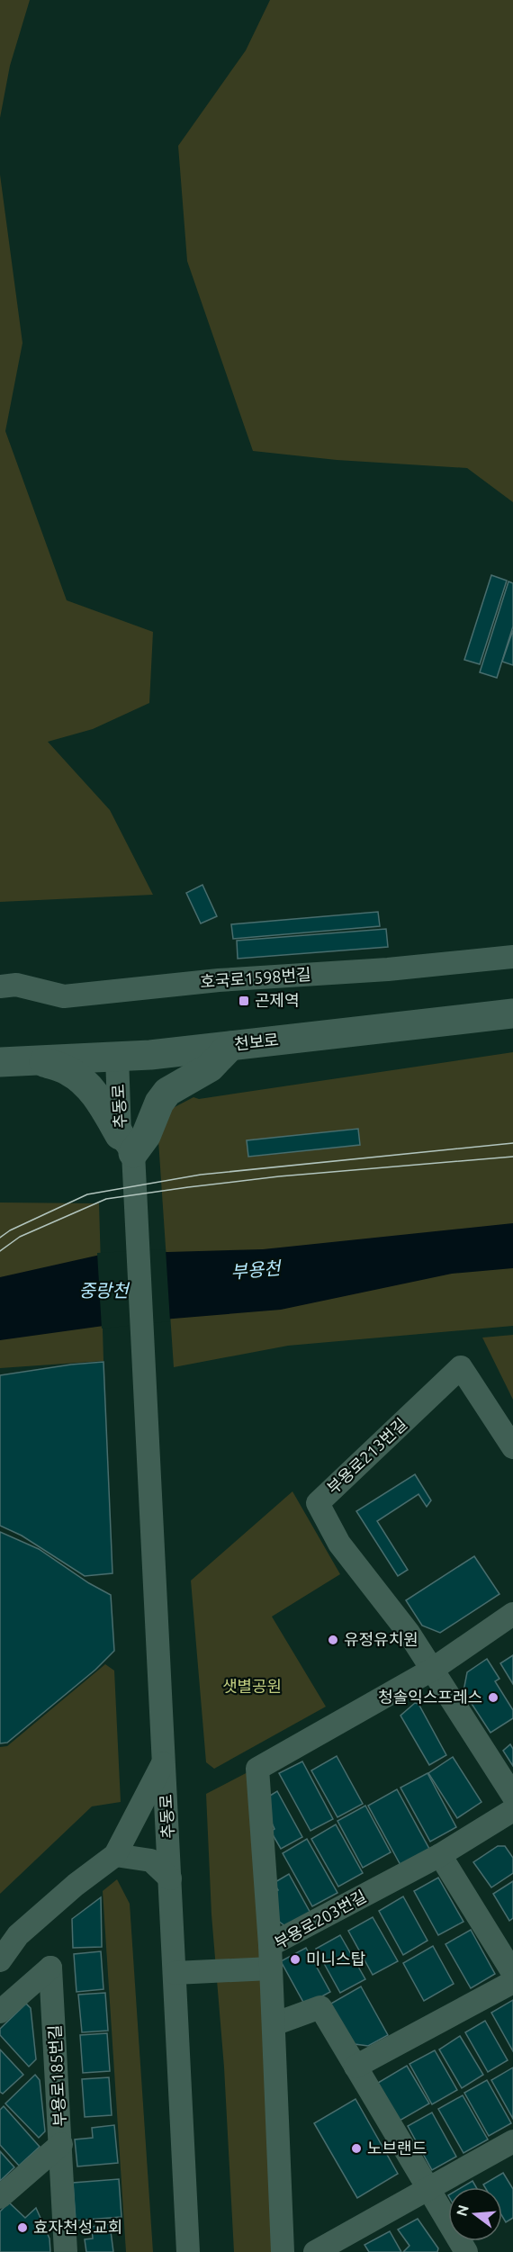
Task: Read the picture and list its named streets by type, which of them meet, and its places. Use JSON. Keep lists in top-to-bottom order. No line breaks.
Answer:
{"streets":{"main road":["천보로"],"street":["호국로1598번길","추동로","부용로213번길","부용로203번길","부용로185번길"]},"crossings":[["천보로","추동로"]],"water":["부용천","중랑천"],"parks":["샛별공원"],"places":{"transit":["곤제역"],"other":["유정유치원","청솔익스프레스","미니스탑","노브랜드","효자천성교회"]},"north":"left"}
